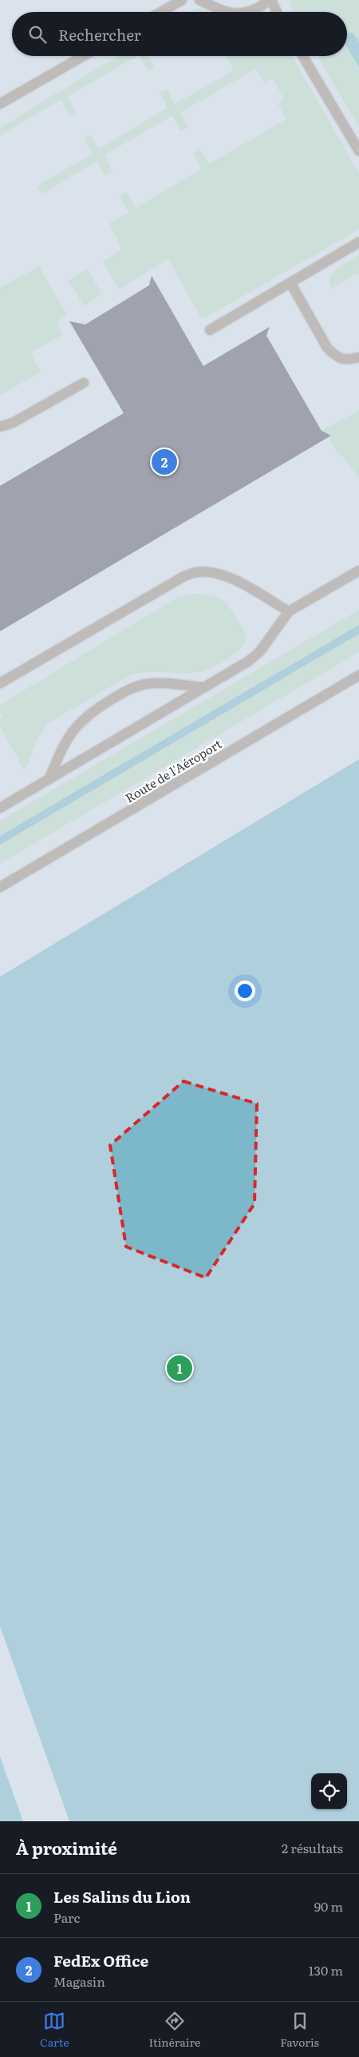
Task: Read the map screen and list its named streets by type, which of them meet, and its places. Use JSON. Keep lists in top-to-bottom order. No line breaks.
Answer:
{"streets":{"street":["Route de l'Aéroport"]},"page":{"search":"Rechercher","pins":["2","1"],"heading":["À proximité","2 résultats"],"list":[{"mark":"1","name":"Les Salins du Lion","note":"Parc","value":"90 m"},{"mark":"2","name":"FedEx Office","note":"Magasin","value":"130 m"}],"nav":["Carte","Itinéraire","Favoris"]}}
